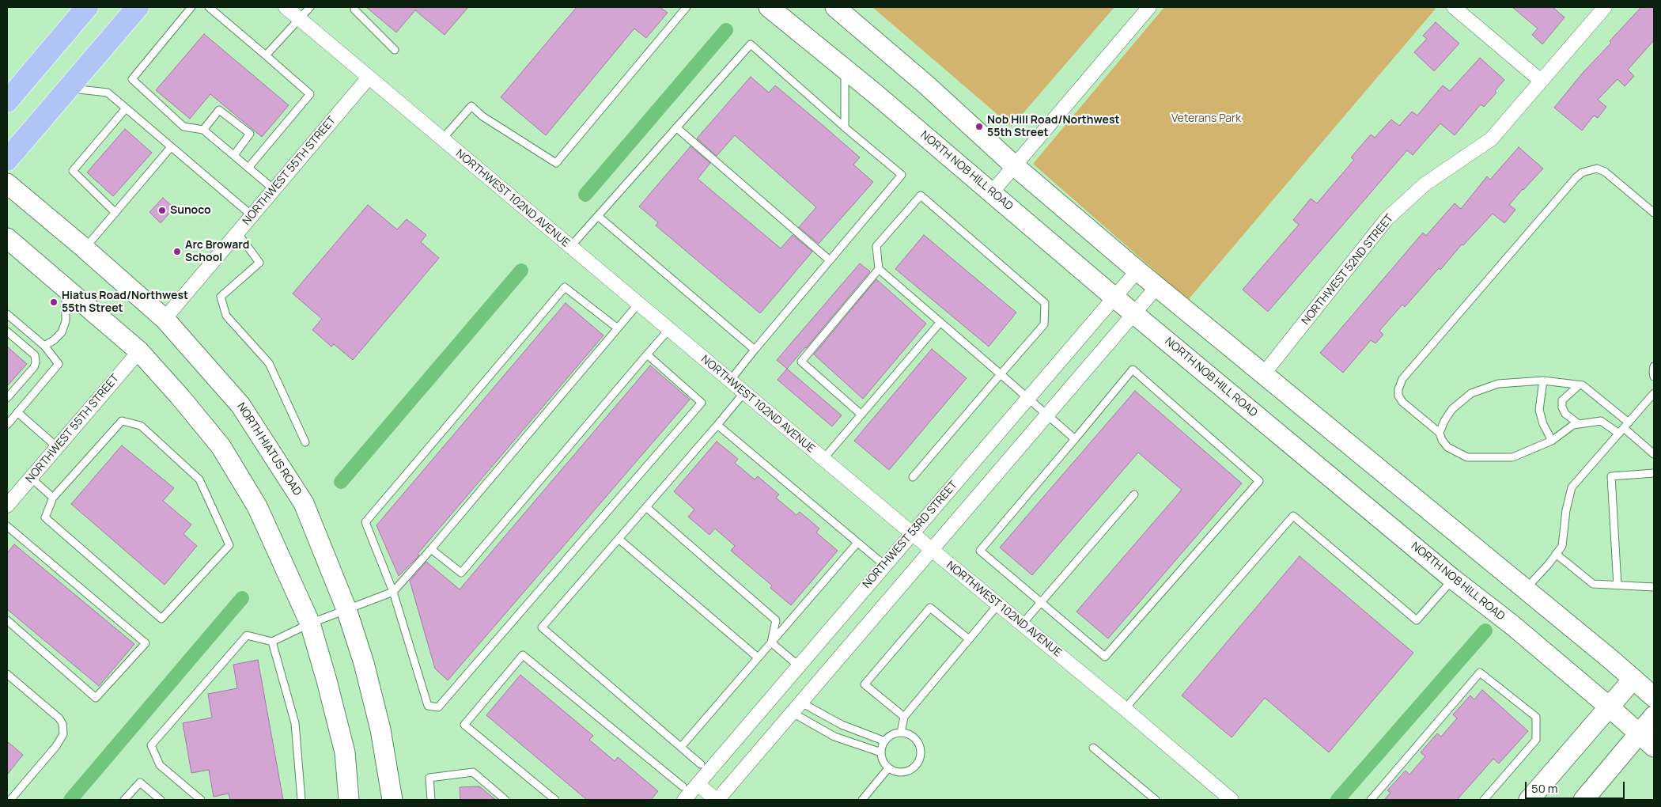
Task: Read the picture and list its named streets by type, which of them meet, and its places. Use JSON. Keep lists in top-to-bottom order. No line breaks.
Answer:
{"streets":{"main road":["NORTH NOB HILL ROAD","NORTH HIATUS ROAD"],"street":["NORTHWEST 55TH STREET","NORTHWEST 102ND AVENUE","NORTHWEST 52ND STREET","NORTHWEST 53RD STREET"]},"crossings":[["NORTHWEST 55TH STREET","NORTHWEST 102ND AVENUE"],["NORTHWEST 55TH STREET","NORTH HIATUS ROAD"],["NORTH NOB HILL ROAD","NORTHWEST 53RD STREET"],["NORTHWEST 102ND AVENUE","NORTHWEST 53RD STREET"]],"parks":["Veterans Park"],"places":["Nob Hill Road/Northwest 55th Street","Sunoco","Arc Broward School","Hiatus Road/Northwest 55th Street"],"scale_bar":"50 m"}
